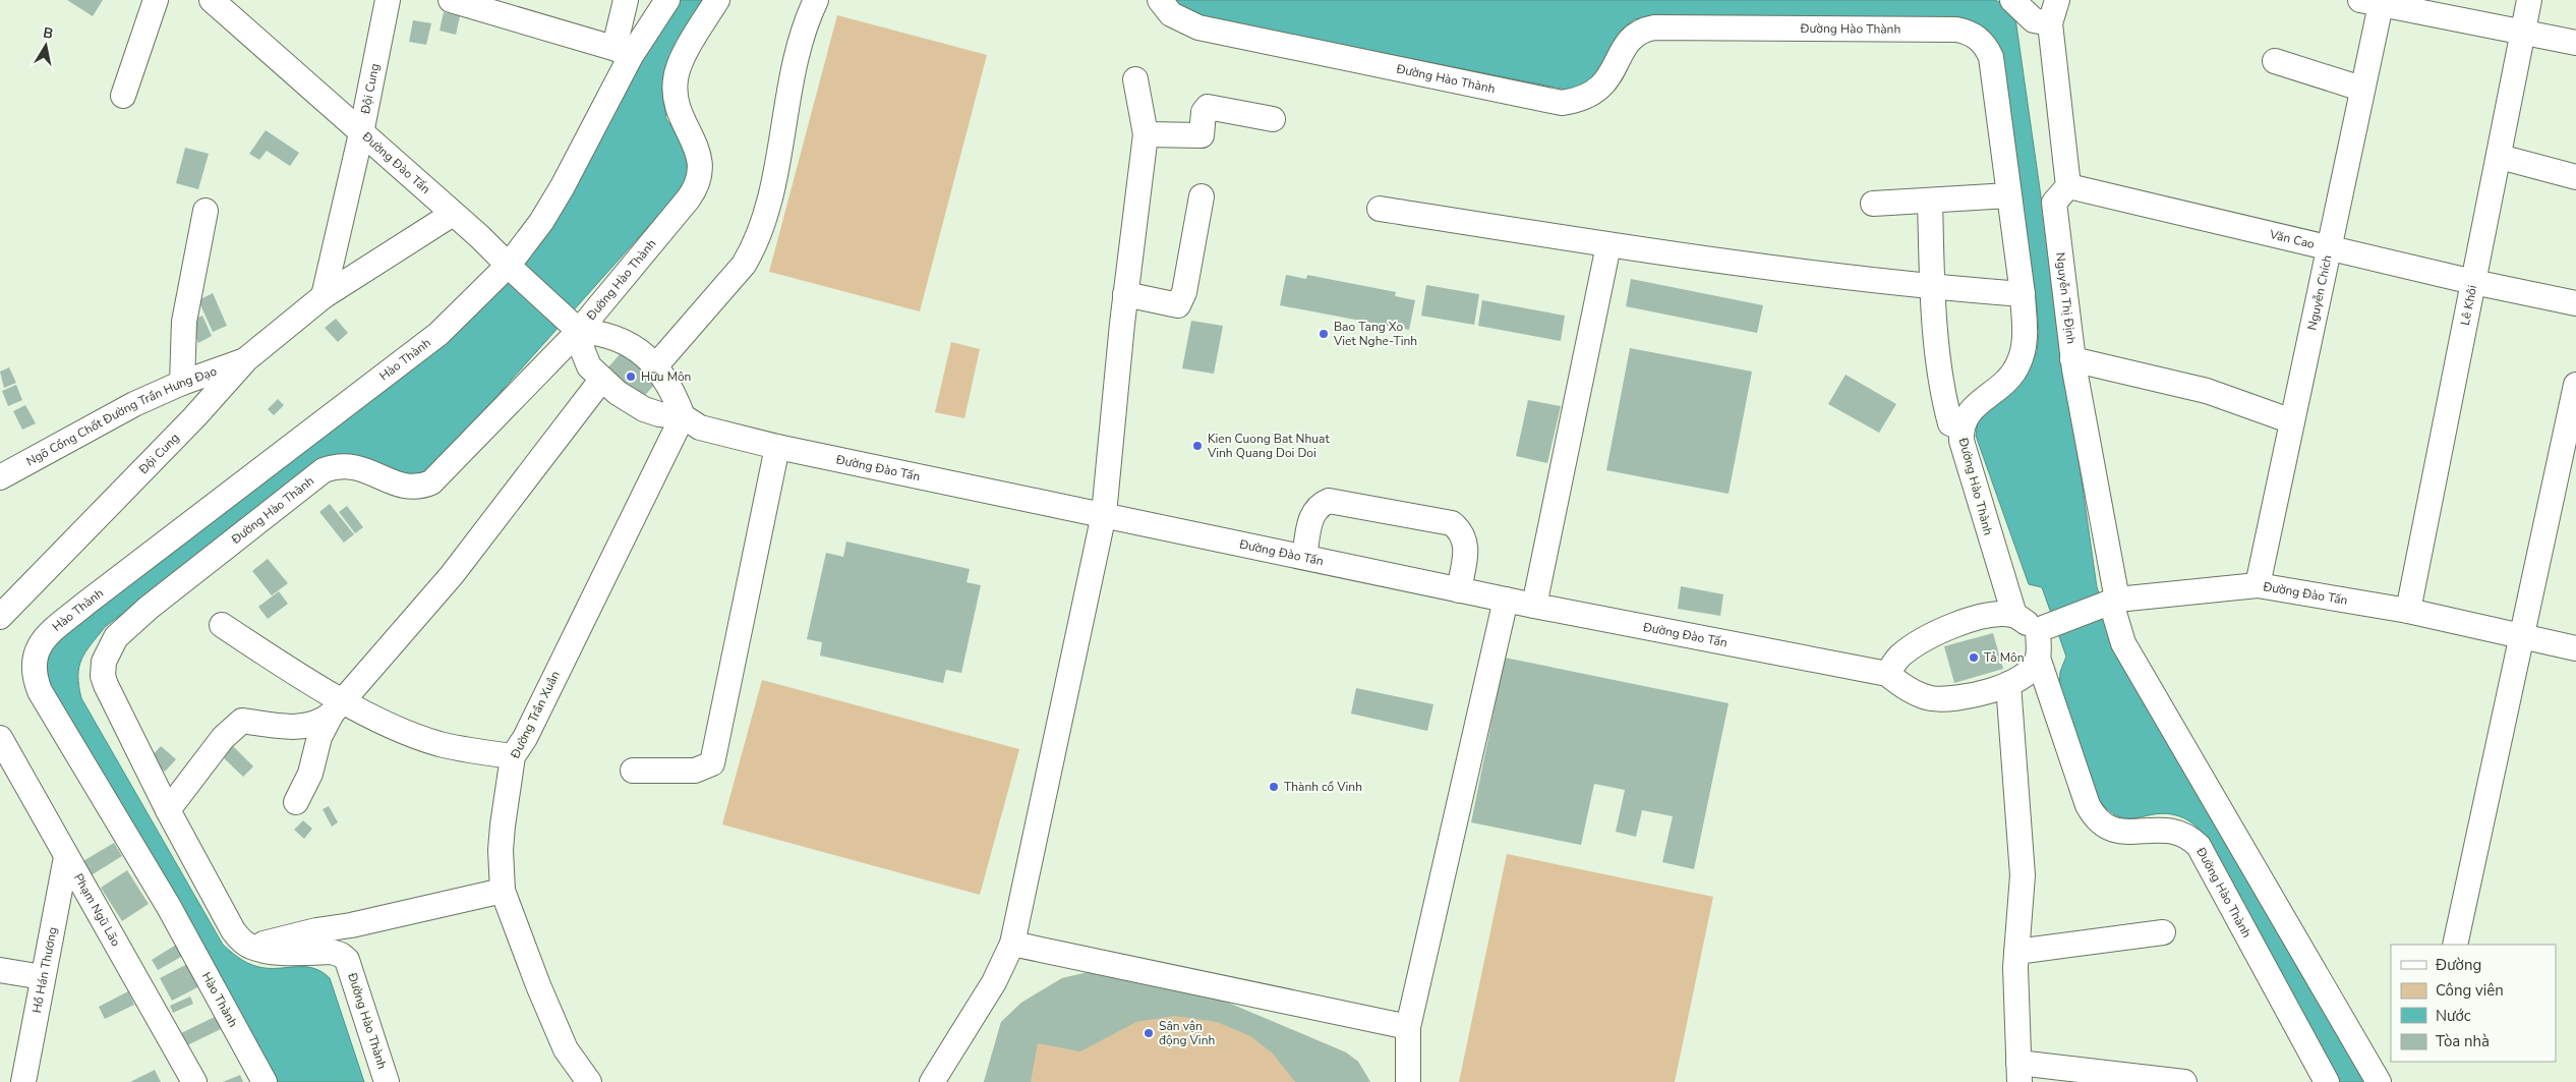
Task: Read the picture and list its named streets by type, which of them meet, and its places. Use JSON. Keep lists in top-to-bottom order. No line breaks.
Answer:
{"streets":{"street":["Đường Hào Thành","Đội Cung","Đường Đào Tấn","Văn Cao","Nguyễn Chích","Nguyễn Thị Định","Lê Khôi","Hào Thành","Ngõ Cổng Chốt Đường Trần Hưng Đạo","Đường Trần Xuân","Phạm Ngũ Lão","Hồ Hán Thương"]},"crossings":[["Đường Hào Thành","Đường Đào Tấn"],["Đội Cung","Đường Đào Tấn"],["Đội Cung","Ngõ Cổng Chốt Đường Trần Hưng Đạo"],["Đường Đào Tấn","Nguyễn Chích"],["Đường Đào Tấn","Nguyễn Thị Định"],["Đường Đào Tấn","Lê Khôi"],["Đường Đào Tấn","Hào Thành"],["Đường Đào Tấn","Đường Trần Xuân"],["Văn Cao","Nguyễn Chích"],["Văn Cao","Nguyễn Thị Định"],["Văn Cao","Lê Khôi"],["Phạm Ngũ Lão","Hồ Hán Thương"]],"places":["Bao Tang Xo Viet Nghe-Tinh","Hữu Môn","Kien Cuong Bat Nhuat Vinh Quang Doi Doi","Tả Môn","Thành cổ Vinh","Sân vận động Vinh"],"legend":["Đường","Công viên","Nước","Tòa nhà"],"north":"top"}
